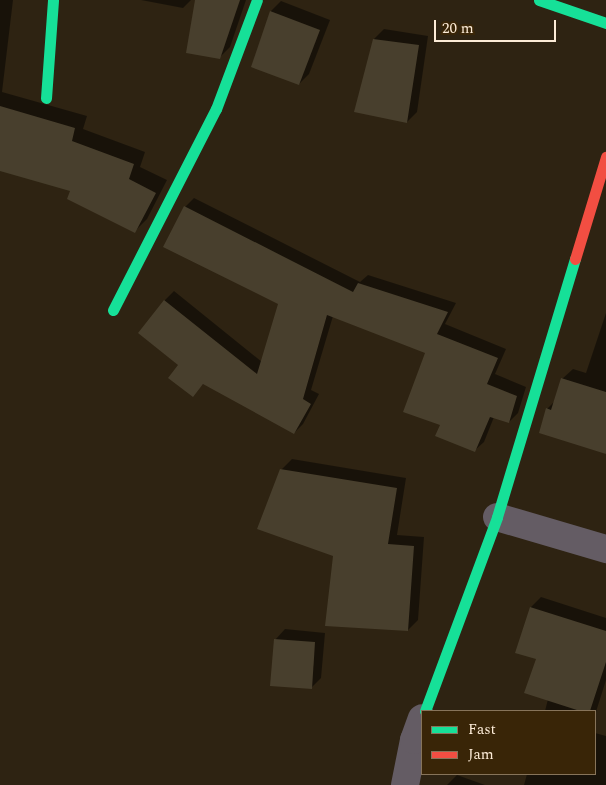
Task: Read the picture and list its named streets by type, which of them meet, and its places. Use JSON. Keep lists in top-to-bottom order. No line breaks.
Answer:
{"legend":["Fast","Jam"],"scale_bar":"20 m"}
